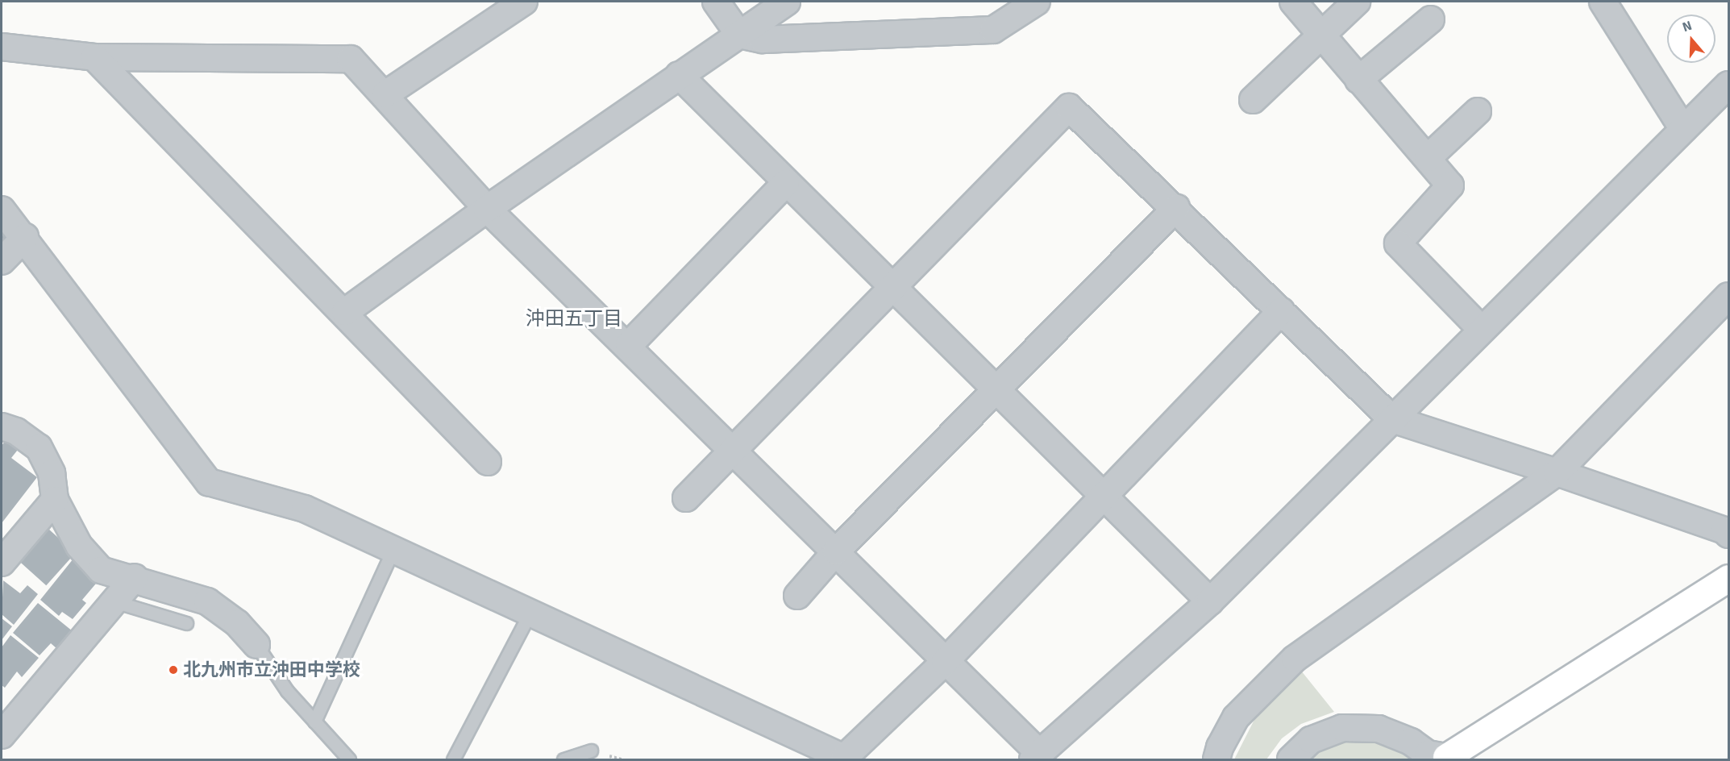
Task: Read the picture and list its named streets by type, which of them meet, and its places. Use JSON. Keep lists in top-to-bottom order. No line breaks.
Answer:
{"districts":["沖田五丁目"],"places":["北九州市立沖田中学校"],"north":"top"}
